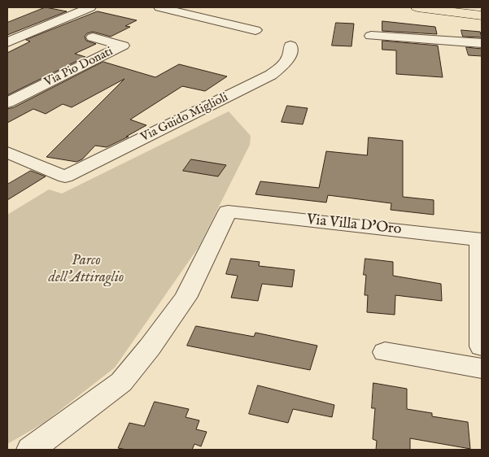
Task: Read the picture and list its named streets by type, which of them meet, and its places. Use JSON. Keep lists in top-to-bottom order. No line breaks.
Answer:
{"streets":{"street":["Via Pio Donati","Via Guido Miglioli","Via Villa D'Oro"]},"parks":["Parco dell'Attiraglio"]}
